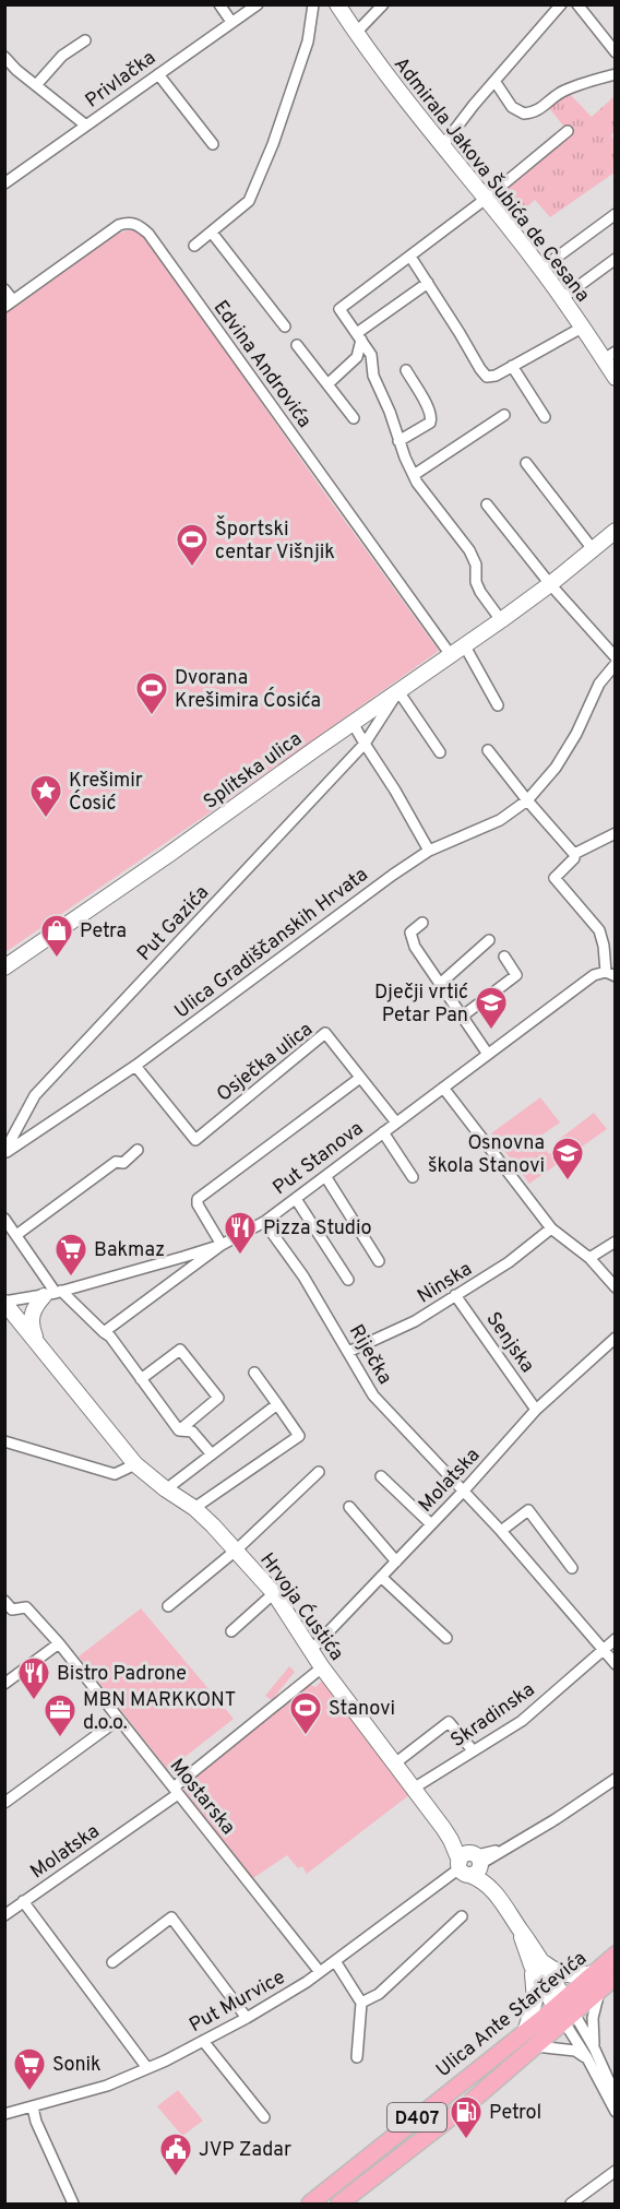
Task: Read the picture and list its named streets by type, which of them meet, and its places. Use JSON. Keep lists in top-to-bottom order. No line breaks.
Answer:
{"streets":{"main road":["Ulica Ante Starčevića","D407"],"street":["Privlačka","Admirala Jakova Šubića de Cesana","Edvina Androvića","Splitska ulica","Put Gazića","Ulica Gradiščanskih Hrvata","Osječka ulica","Put Stanova","Ninska","Senjska","Riječka","Molatska","Hrvoja Ćustića","Skradinska","Mostarska","Put Murvice"]},"crossings":[["Edvina Androvića","Splitska ulica"],["Splitska ulica","Put Gazića"],["Put Gazića","Ulica Gradiščanskih Hrvata"],["Ulica Gradiščanskih Hrvata","Osječka ulica"],["Osječka ulica","Put Stanova"],["Put Stanova","Riječka"],["Put Stanova","Hrvoja Ćustića"],["Ninska","Senjska"],["Ninska","Riječka"],["Senjska","Molatska"],["Riječka","Molatska"],["Riječka","Skradinska"],["Molatska","Hrvoja Ćustića"],["Molatska","Mostarska"],["Hrvoja Ćustića","Skradinska"],["Hrvoja Ćustića","Put Murvice"],["Hrvoja Ćustića","Ulica Ante Starčevića"],["Mostarska","Put Murvice"]],"places":{"sports":["Športski centar Višnjik","Dvorana Krešimira Ćosića","Stanovi"],"place":["Krešimir Ćosić"],"shop":["Petra"],"school or university":["Dječji vrtić Petar Pan","Osnovna škola Stanovi"],"restaurant":["Pizza Studio","Bistro Padrone"],"supermarket":["Bakmaz","Sonik"],"office":["MBN MARKKONT d.o.o."],"fuel station":["Petrol"],"public building":["JVP Zadar"]}}
